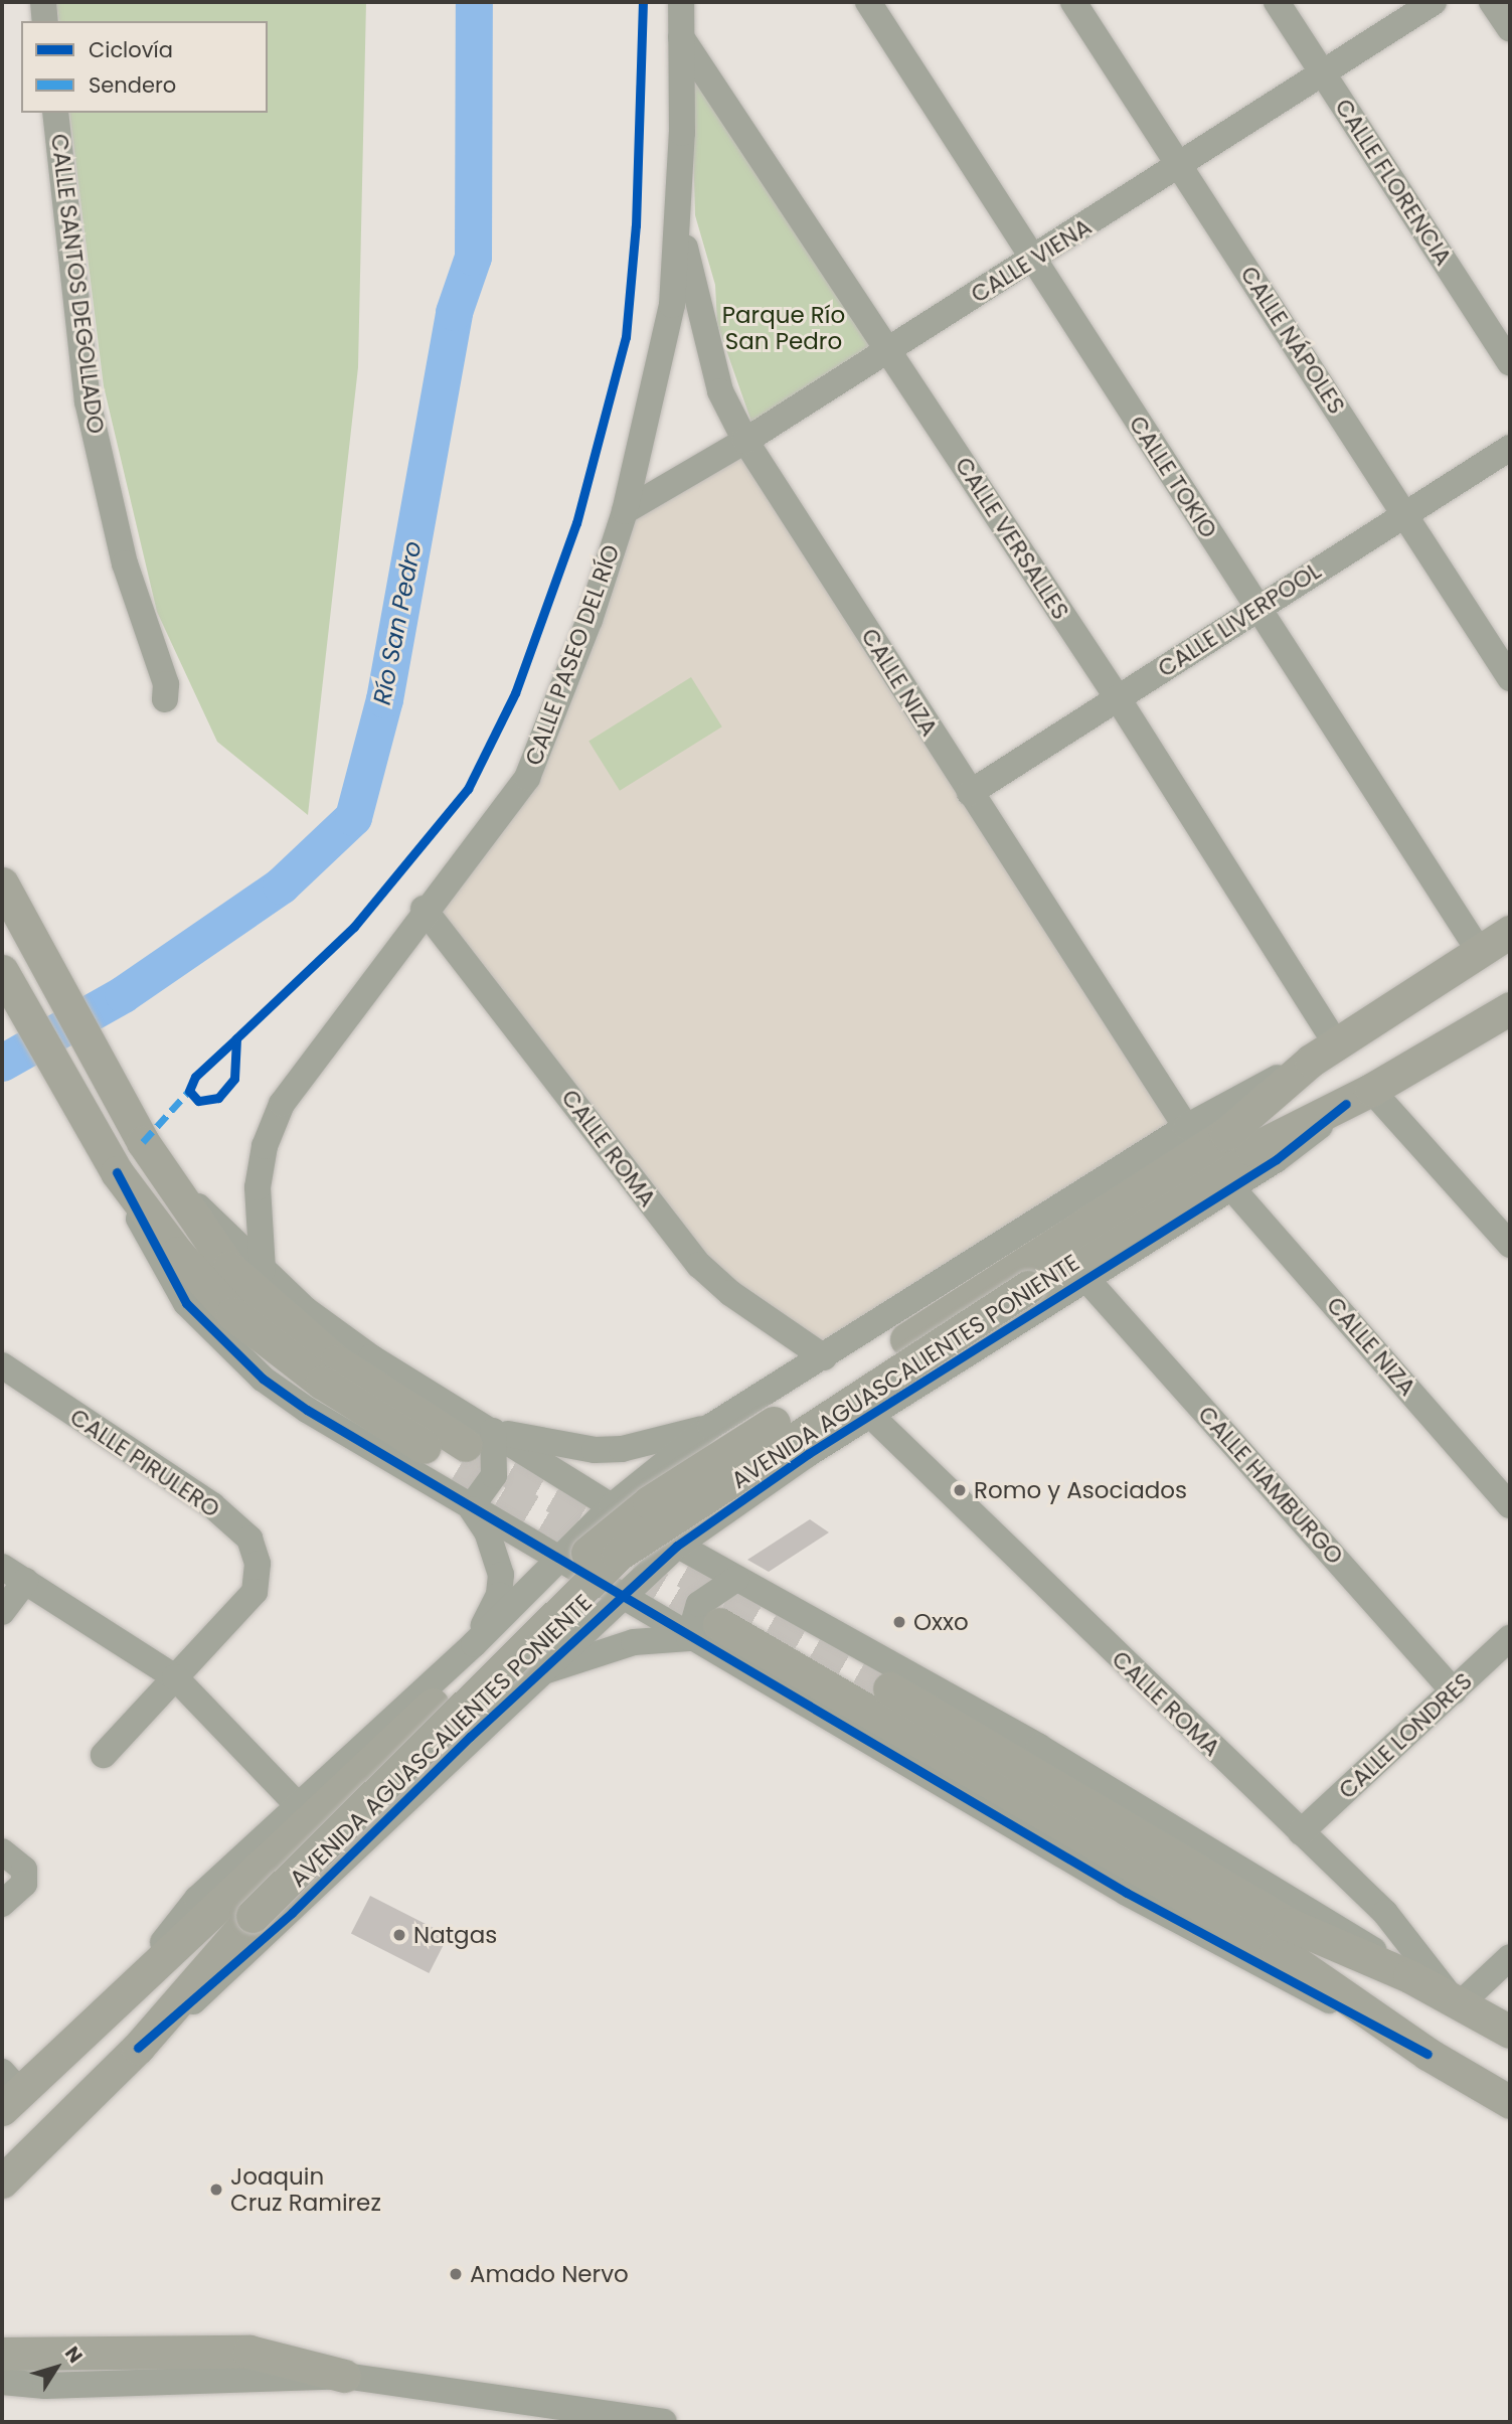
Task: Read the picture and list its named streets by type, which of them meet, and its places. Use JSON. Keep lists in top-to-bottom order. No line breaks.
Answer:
{"streets":{"main road":["AVENIDA AGUASCALIENTES PONIENTE"],"street":["CALLE FLORENCIA","CALLE VIENA","CALLE SANTOS DEGOLLADO","CALLE NÁPOLES","CALLE TOKIO","CALLE VERSALLES","CALLE LIVERPOOL","CALLE PASEO DEL RÍO","CALLE NIZA","CALLE ROMA","CALLE PIRULERO","CALLE HAMBURGO","CALLE LONDRES"]},"crossings":[["CALLE FLORENCIA","CALLE VIENA"],["CALLE VIENA","CALLE NÁPOLES"],["CALLE VIENA","CALLE TOKIO"],["CALLE VIENA","CALLE VERSALLES"],["CALLE VIENA","CALLE PASEO DEL RÍO"],["CALLE VIENA","CALLE NIZA"],["CALLE NÁPOLES","CALLE LIVERPOOL"],["CALLE TOKIO","CALLE LIVERPOOL"],["CALLE TOKIO","AVENIDA AGUASCALIENTES PONIENTE"],["CALLE VERSALLES","CALLE LIVERPOOL"],["CALLE VERSALLES","CALLE PASEO DEL RÍO"],["CALLE VERSALLES","AVENIDA AGUASCALIENTES PONIENTE"],["CALLE LIVERPOOL","CALLE NIZA"],["CALLE PASEO DEL RÍO","CALLE NIZA"],["CALLE PASEO DEL RÍO","CALLE ROMA"],["CALLE NIZA","AVENIDA AGUASCALIENTES PONIENTE"],["CALLE ROMA","AVENIDA AGUASCALIENTES PONIENTE"],["CALLE ROMA","CALLE LONDRES"],["AVENIDA AGUASCALIENTES PONIENTE","CALLE HAMBURGO"],["CALLE HAMBURGO","CALLE LONDRES"]],"water":["Río San Pedro"],"parks":["Parque Río San Pedro"],"places":["Romo y Asociados","Oxxo","Natgas","Joaquin Cruz Ramirez","Amado Nervo"],"legend":["Ciclovía","Sendero"],"north":"top right"}
